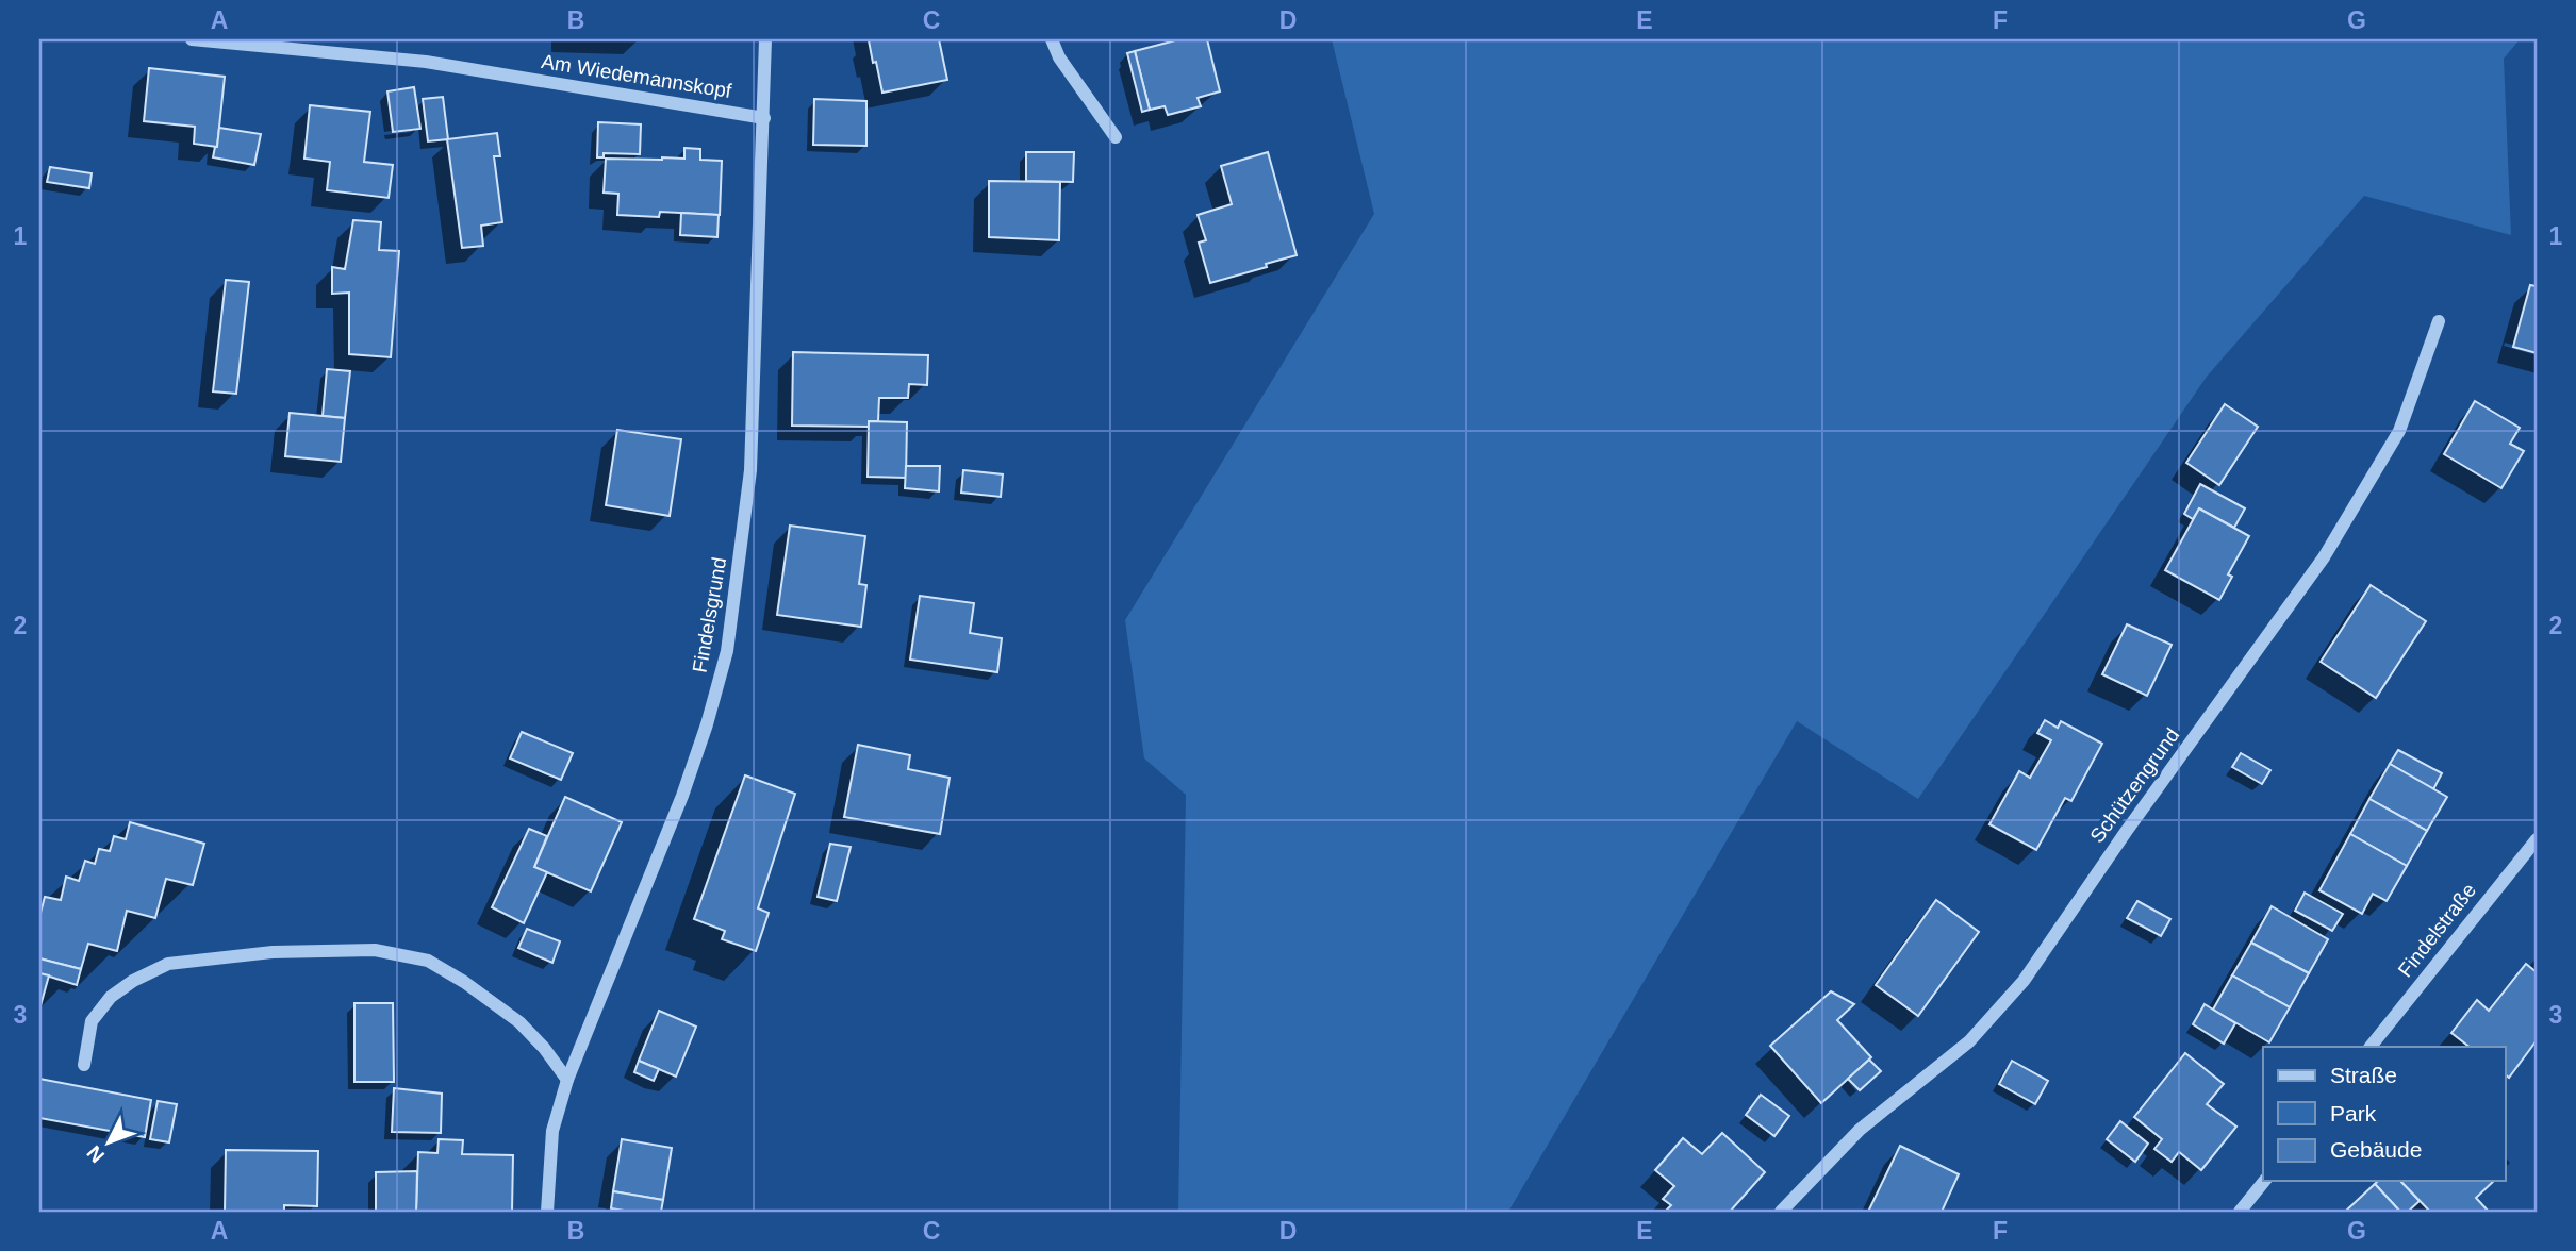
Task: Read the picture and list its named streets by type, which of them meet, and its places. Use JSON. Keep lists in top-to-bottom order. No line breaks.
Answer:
{"streets":{"street":["Am Wiedemannskopf","Findelsgrund","Schützengrund","Findelstraße"]},"crossings":[["Am Wiedemannskopf","Findelsgrund"]],"legend":["Straße","Park","Gebäude"],"north":"bottom left","grid":{"columns":["A","B","C","D","E","F","G"],"rows":["1","2","3"]}}
